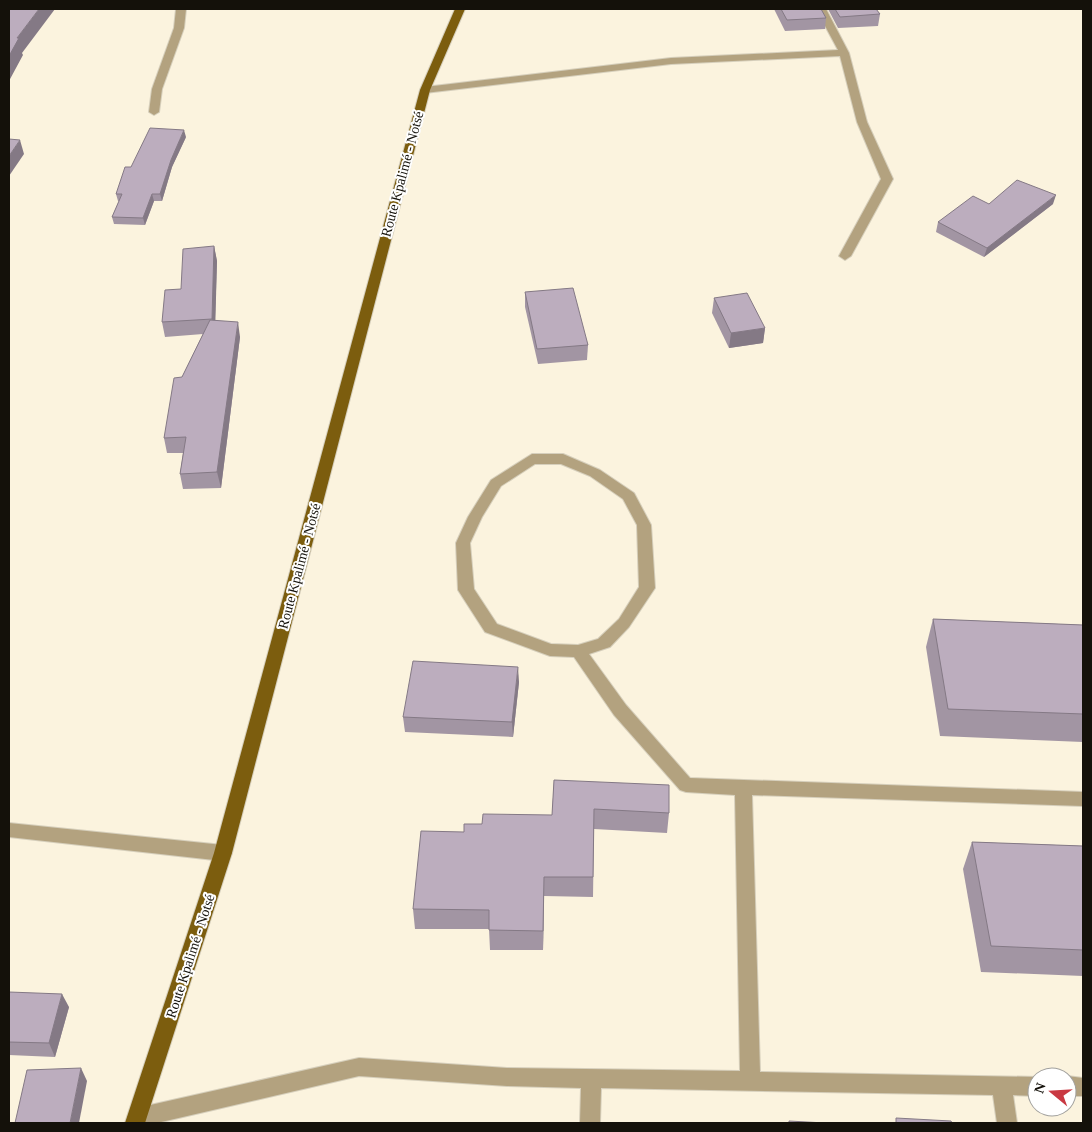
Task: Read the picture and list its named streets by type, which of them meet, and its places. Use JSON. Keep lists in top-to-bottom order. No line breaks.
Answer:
{"streets":{"main road":["Route Kpalimé - Notsé"]},"north":"left"}
